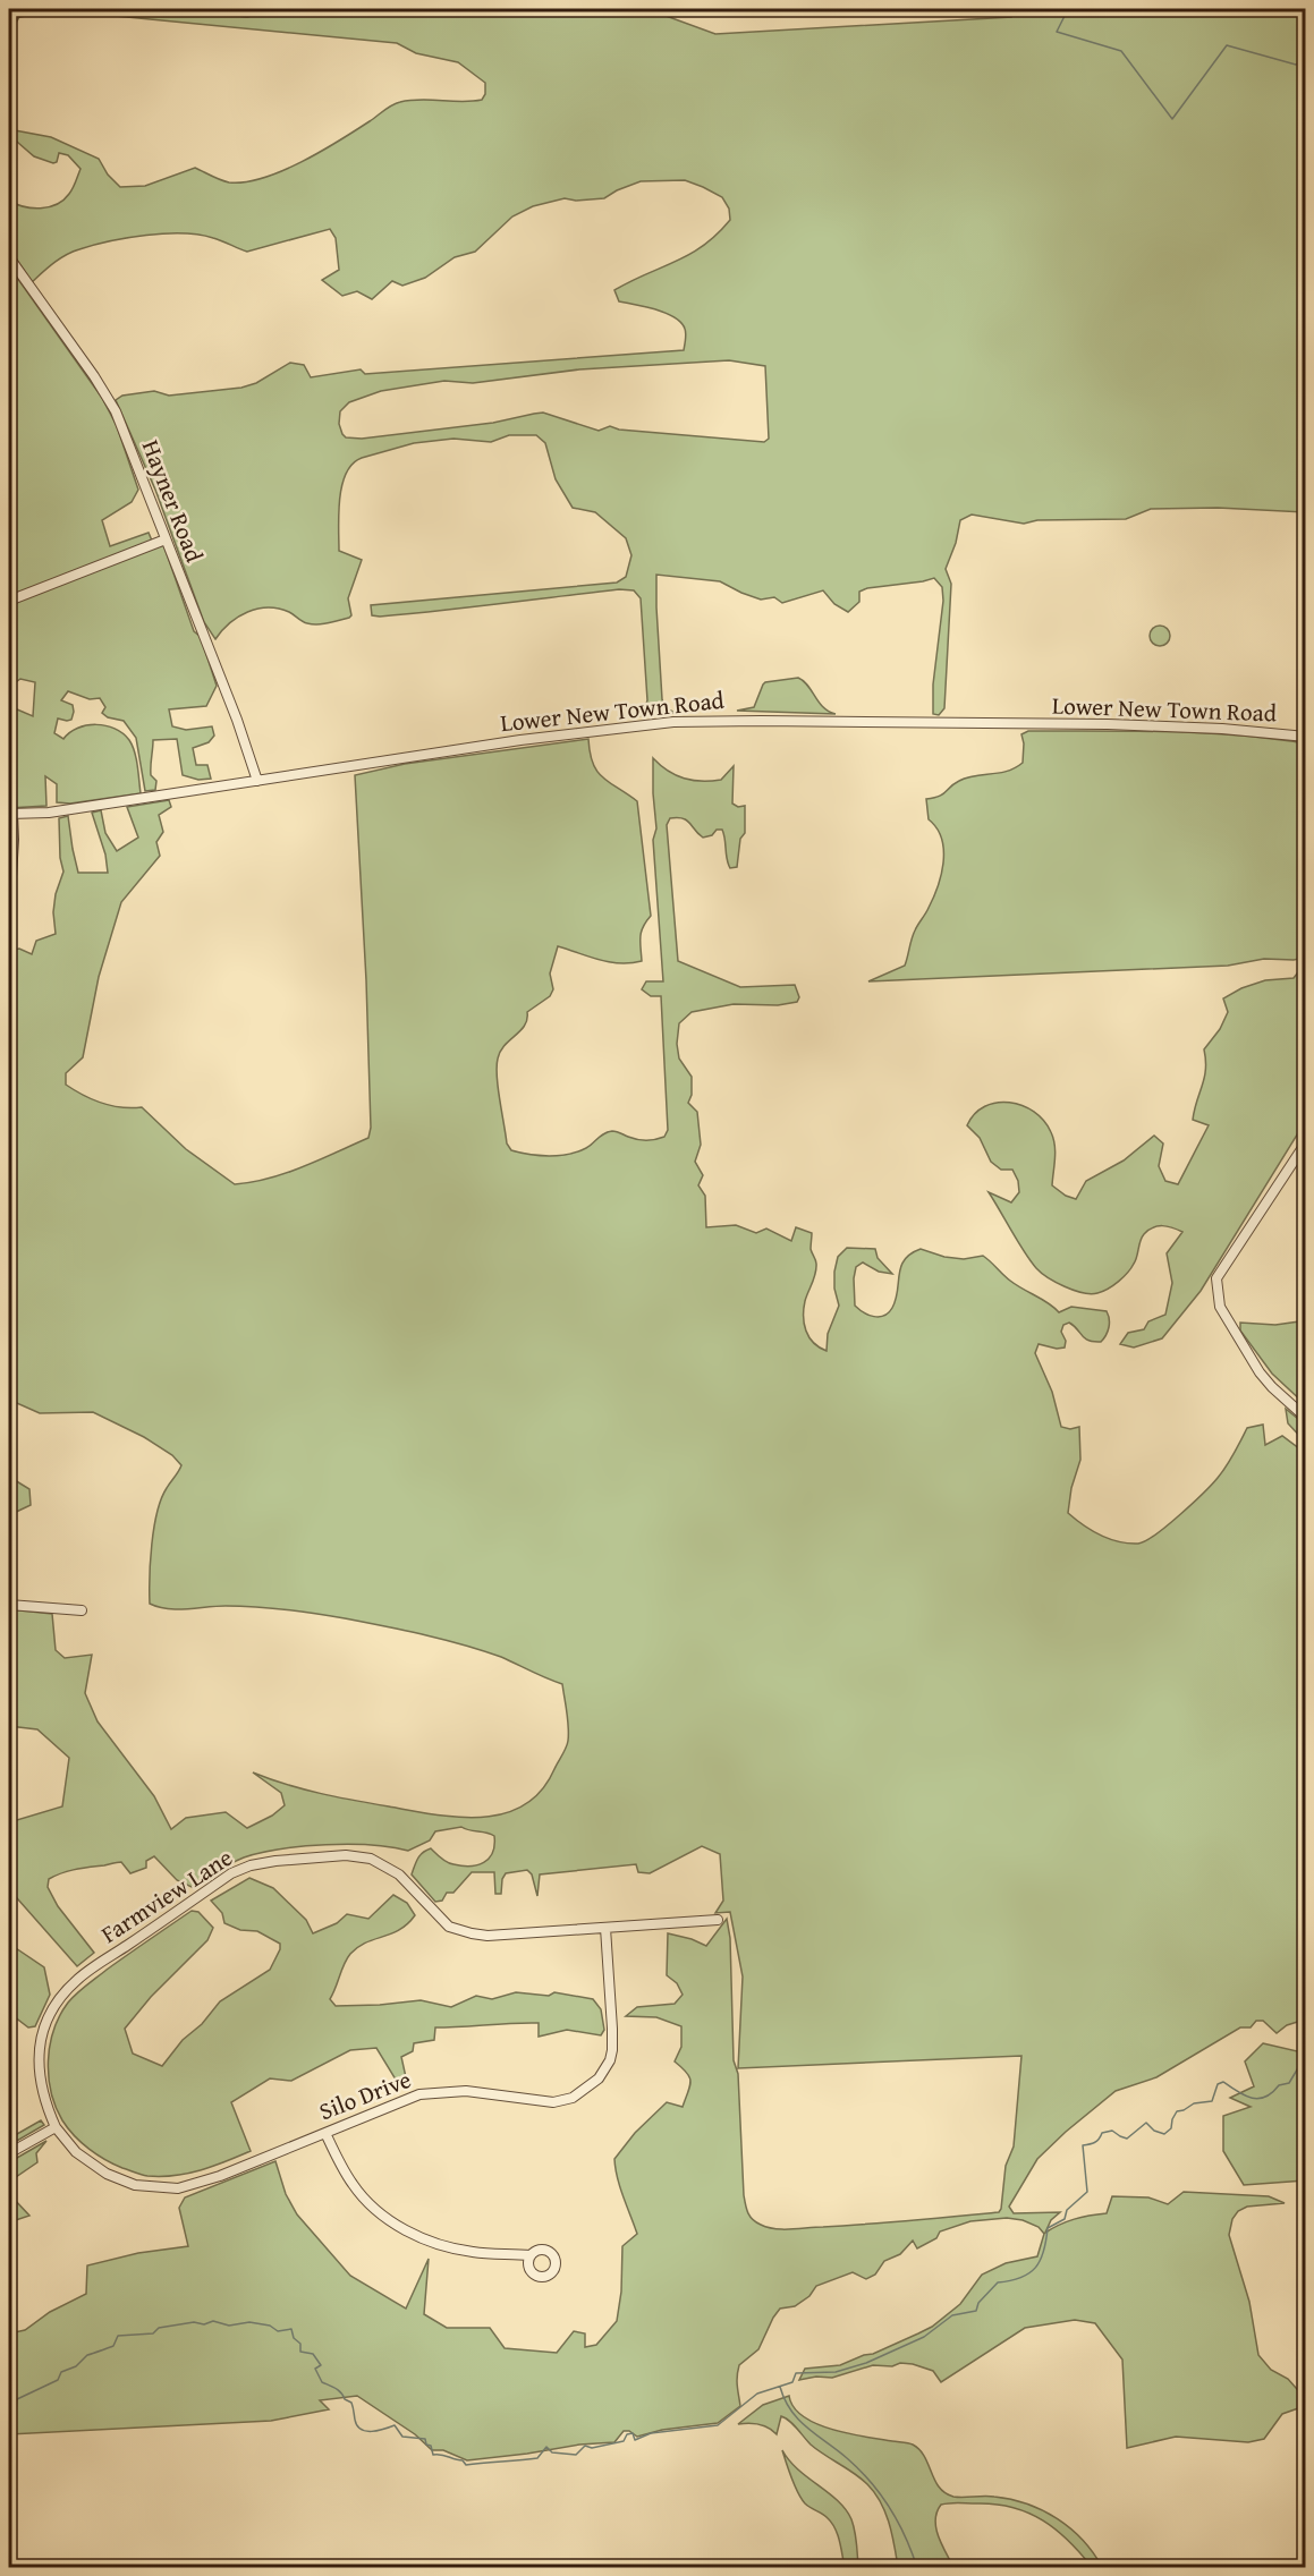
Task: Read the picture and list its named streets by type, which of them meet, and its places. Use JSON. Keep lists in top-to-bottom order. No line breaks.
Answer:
{"streets":{"street":["Hayner Road","Lower New Town Road","Farmview Lane","Silo Drive"]},"crossings":[["Hayner Road","Lower New Town Road"],["Farmview Lane","Silo Drive"]]}
